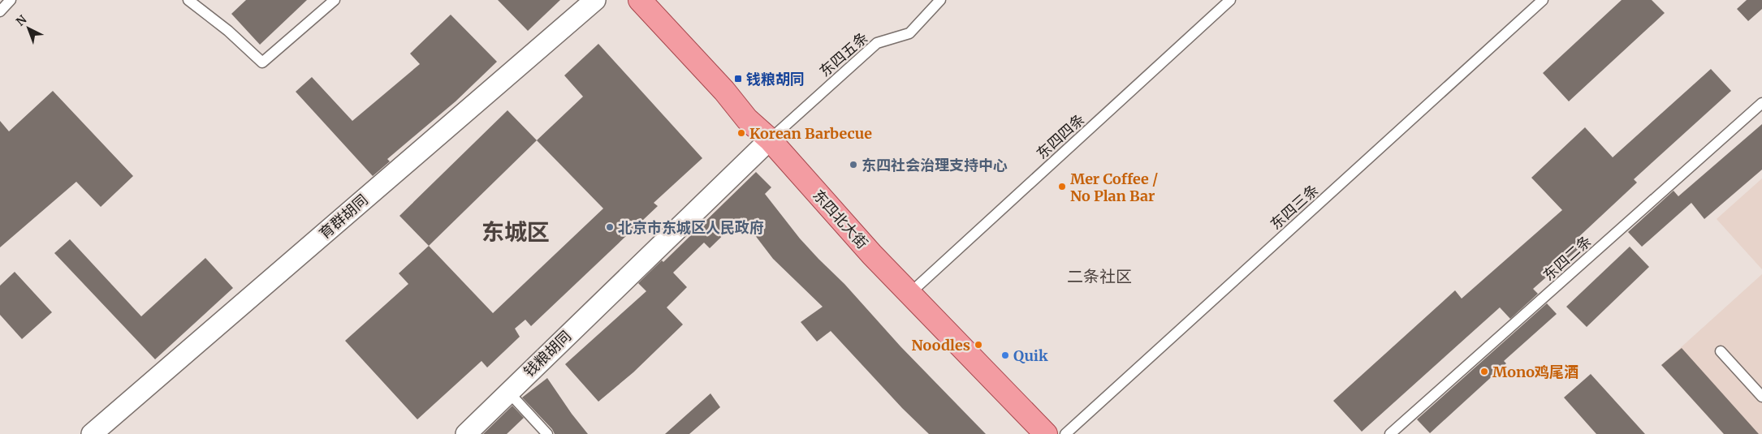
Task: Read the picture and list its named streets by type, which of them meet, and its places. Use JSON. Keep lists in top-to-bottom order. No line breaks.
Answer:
{"streets":{"main road":["东四北大街"],"street":["育群胡同","钱粮胡同"],"lane":["东四五条","东四四条","东四三条","东四二条"]},"crossings":[["东四五条","东四北大街"],["东四五条","钱粮胡同"],["东四四条","东四北大街"],["东四北大街","钱粮胡同"]],"districts":["东城区","二条社区"],"places":{"transit":["钱粮胡同"],"other":["Korean Barbecue","东四社会治理支持中心","Mer Coffee / No Plan Bar","北京市东城区人民政府","Noodles","Quik","Mono鸡尾酒"]},"north":"top left"}
